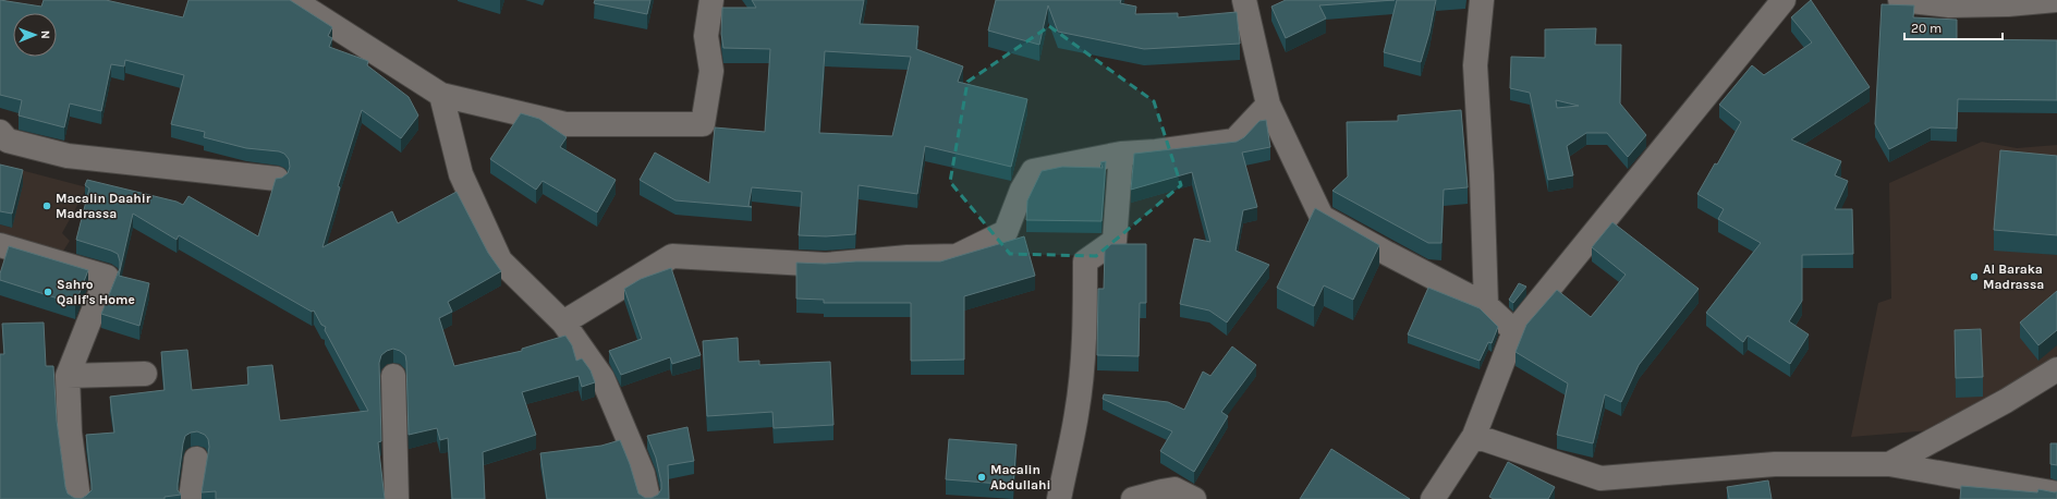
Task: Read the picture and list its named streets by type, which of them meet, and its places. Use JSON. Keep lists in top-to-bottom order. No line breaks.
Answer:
{"places":["Macalin Daahir Madrassa","Al Baraka Madrassa","Sahro Qalif's Home","Macalin Abdullahi"],"scale_bar":"20 m","north":"right"}
